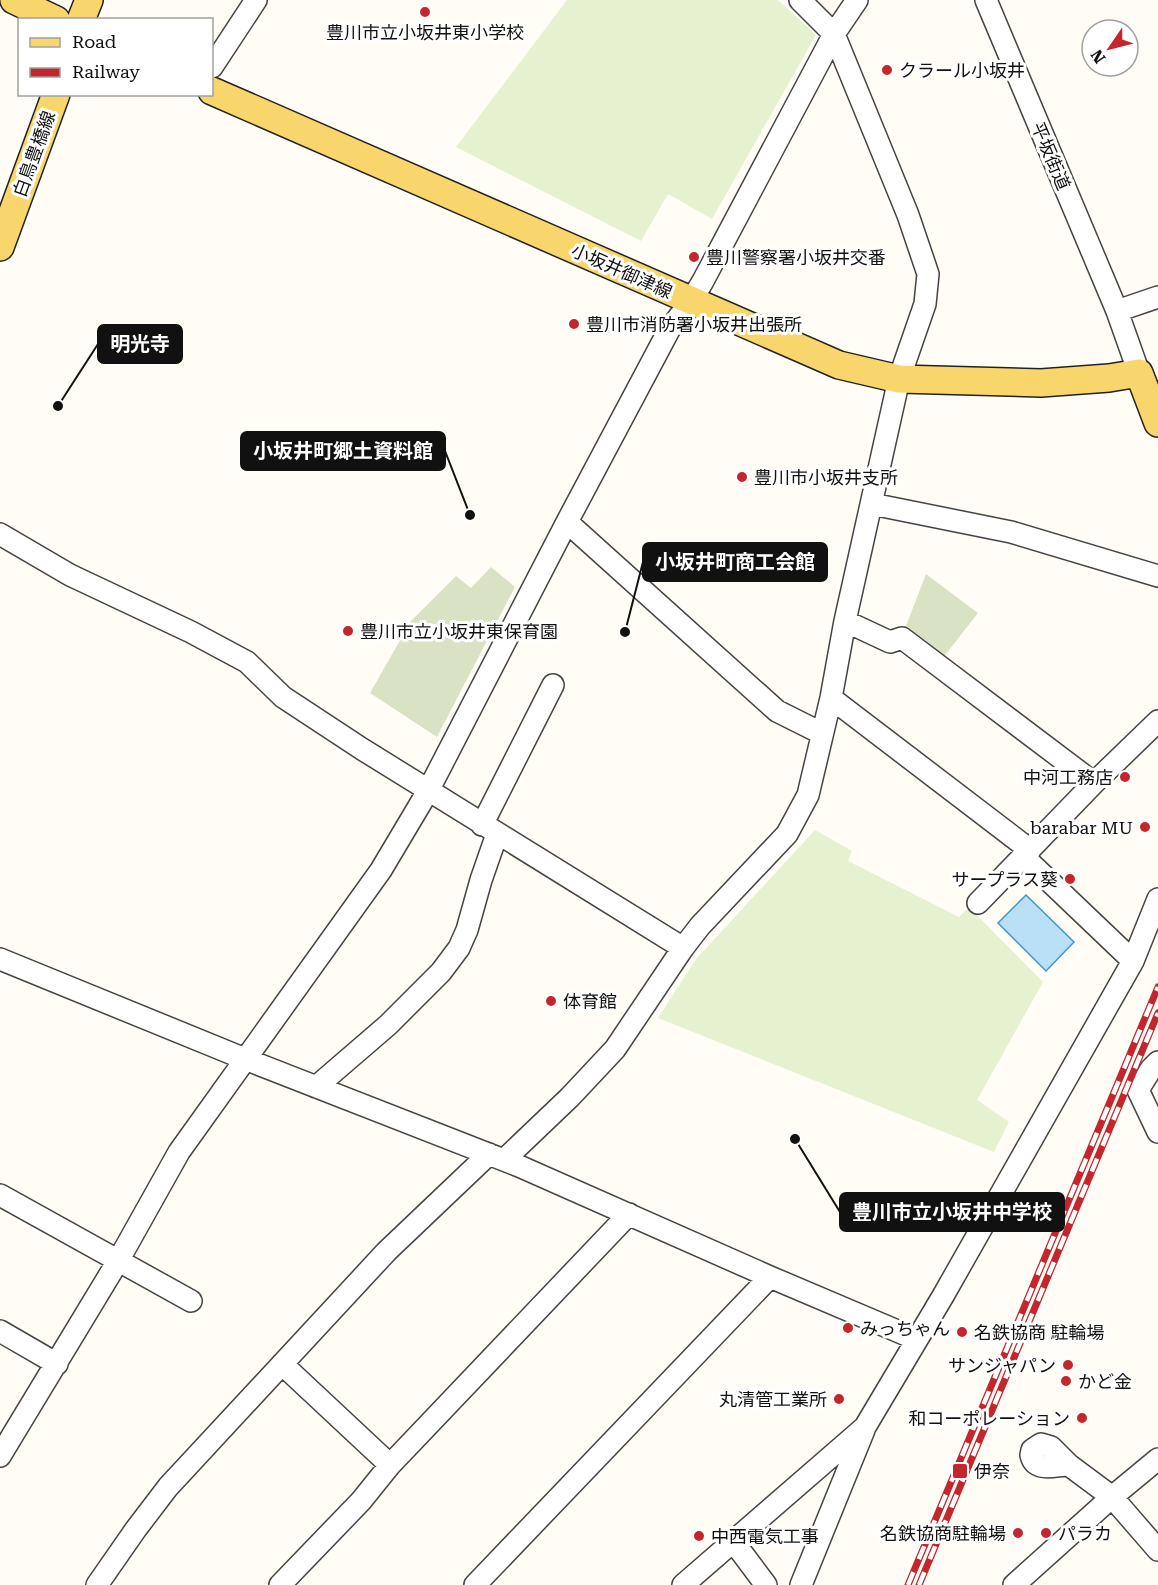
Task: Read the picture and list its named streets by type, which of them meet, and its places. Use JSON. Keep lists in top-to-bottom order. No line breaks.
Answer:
{"streets":{"main road":["白鳥豊橋線","小坂井御津線"],"street":["平坂街道"]},"crossings":[["平坂街道","小坂井御津線"]],"places":{"other":["豊川市立小坂井東小学校","クラール小坂井","豊川警察署小坂井交番","豊川市消防署小坂井出張所","明光寺","豊川市小坂井支所","小坂井町郷土資料館","豊川市立小坂井東保育園","小坂井町商工会館","中河工務店","barabar MU","サープラス葵","体育館","豊川市立小坂井中学校","みっちゃん","名鉄協商 駐輪場","サンジャパン","かど金","丸清管工業所","和コーポレーション","名鉄協商駐輪場","パラカ","中西電気工事"],"transit":["伊奈"]},"legend":["Road","Railway"],"north":"bottom left"}
